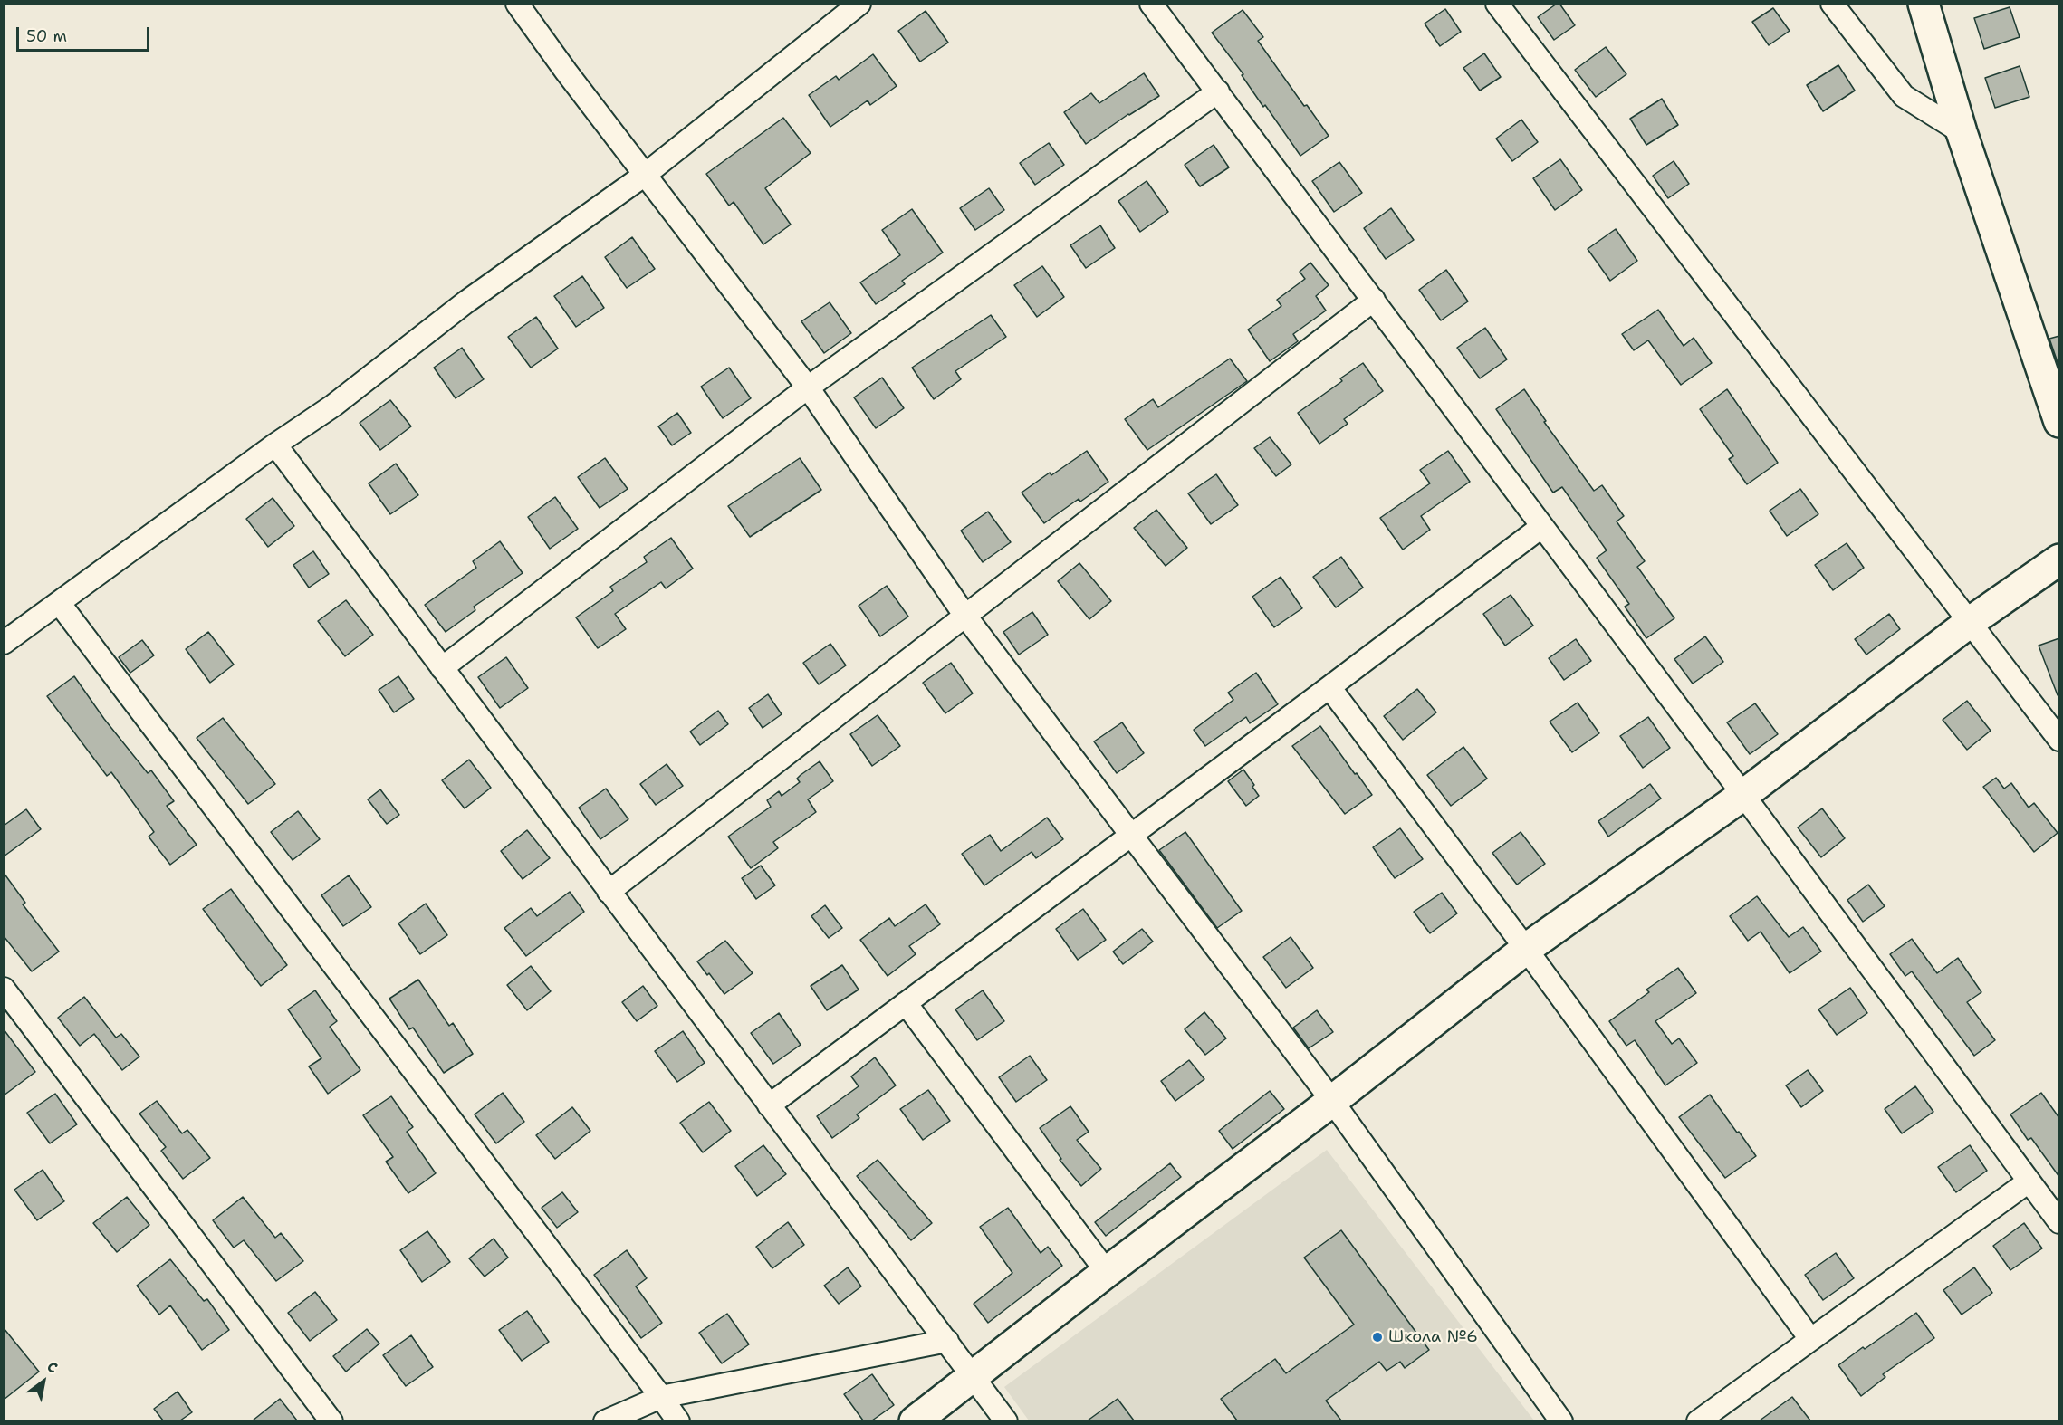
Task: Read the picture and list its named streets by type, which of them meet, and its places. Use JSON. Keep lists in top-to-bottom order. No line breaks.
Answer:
{"places":["Школа №6"],"scale_bar":"50 m","north":"top right"}
